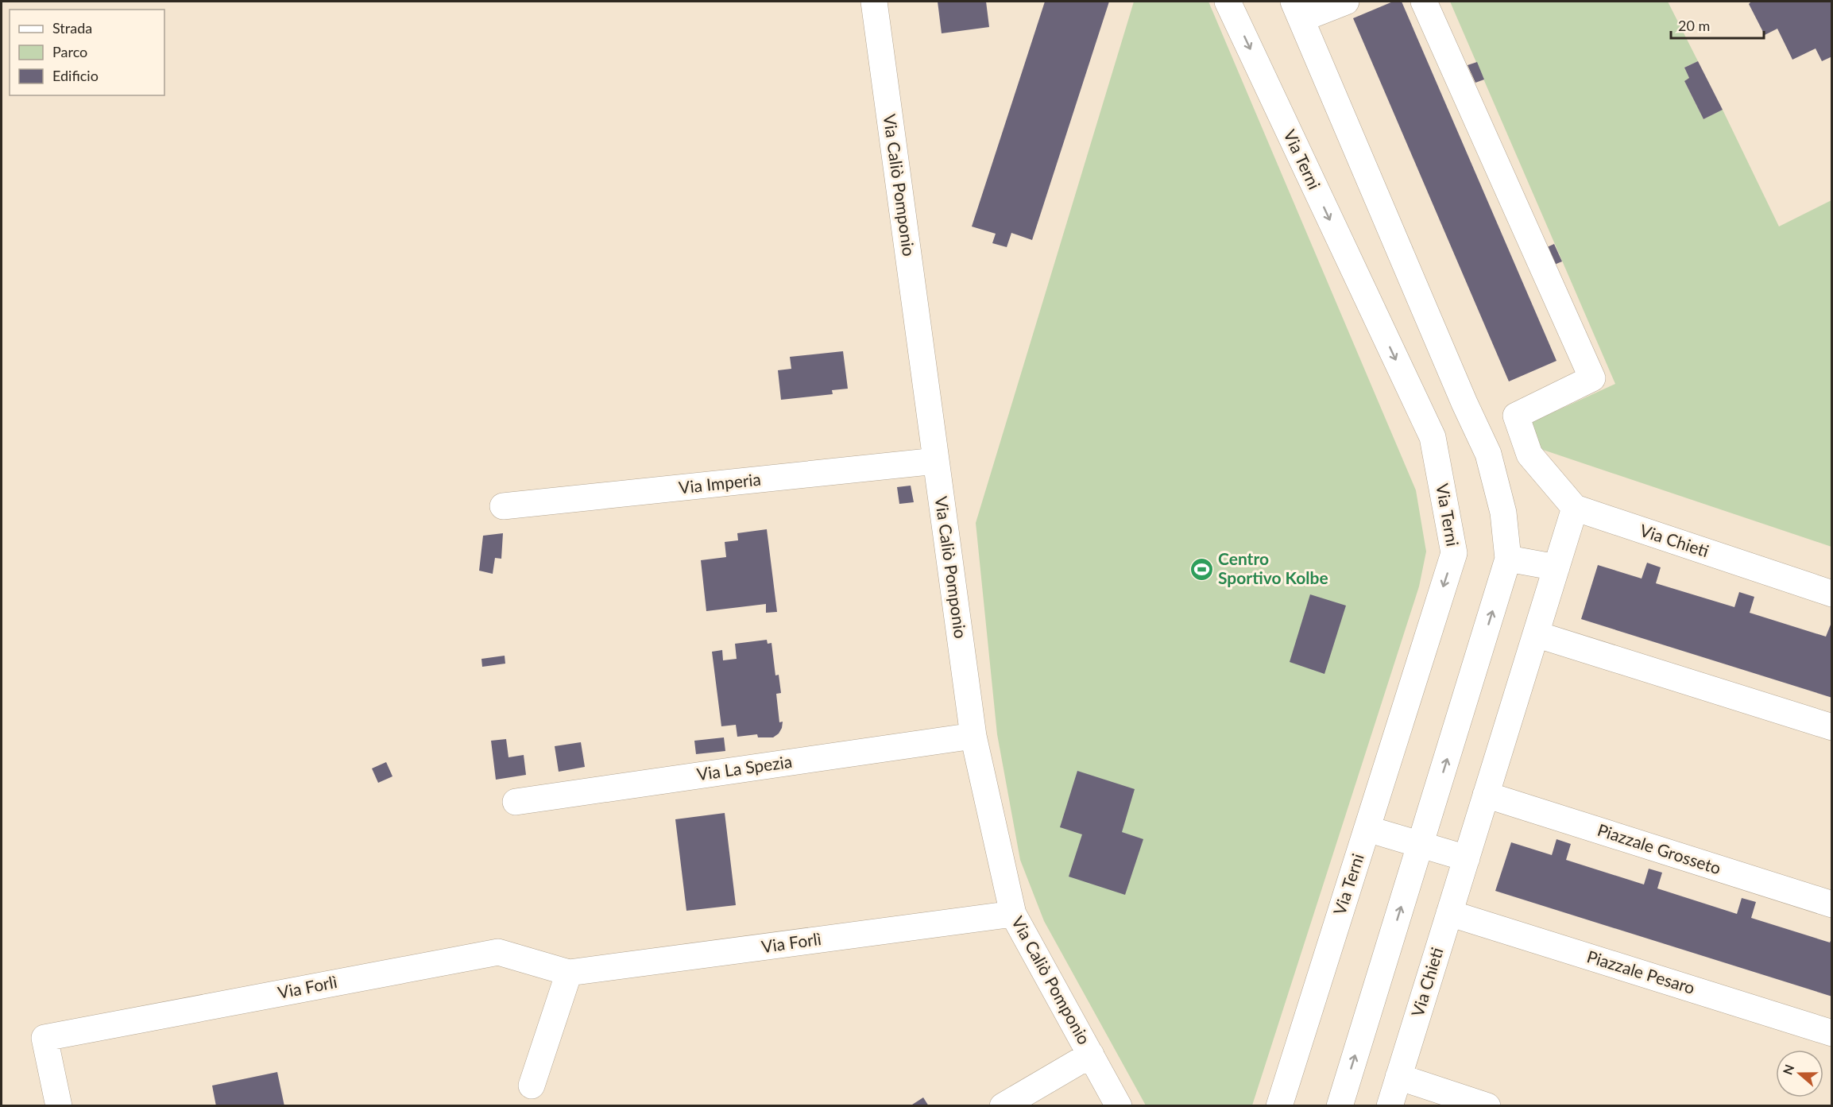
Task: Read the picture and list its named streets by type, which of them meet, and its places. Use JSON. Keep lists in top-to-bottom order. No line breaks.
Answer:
{"streets":{"street":["Via Terni","Via Caliò Pomponio","Via Imperia","Via Chieti","Via La Spezia","Piazzale Grosseto","Via Forlì","Piazzale Pesaro"]},"crossings":[["Via Caliò Pomponio","Via Imperia"],["Via Caliò Pomponio","Via La Spezia"],["Via Caliò Pomponio","Via Forlì"],["Via Chieti","Piazzale Grosseto"],["Via Chieti","Piazzale Pesaro"]],"places":{"sports":["Centro Sportivo Kolbe"]},"legend":["Strada","Parco","Edificio"],"scale_bar":"20 m","north":"left"}
